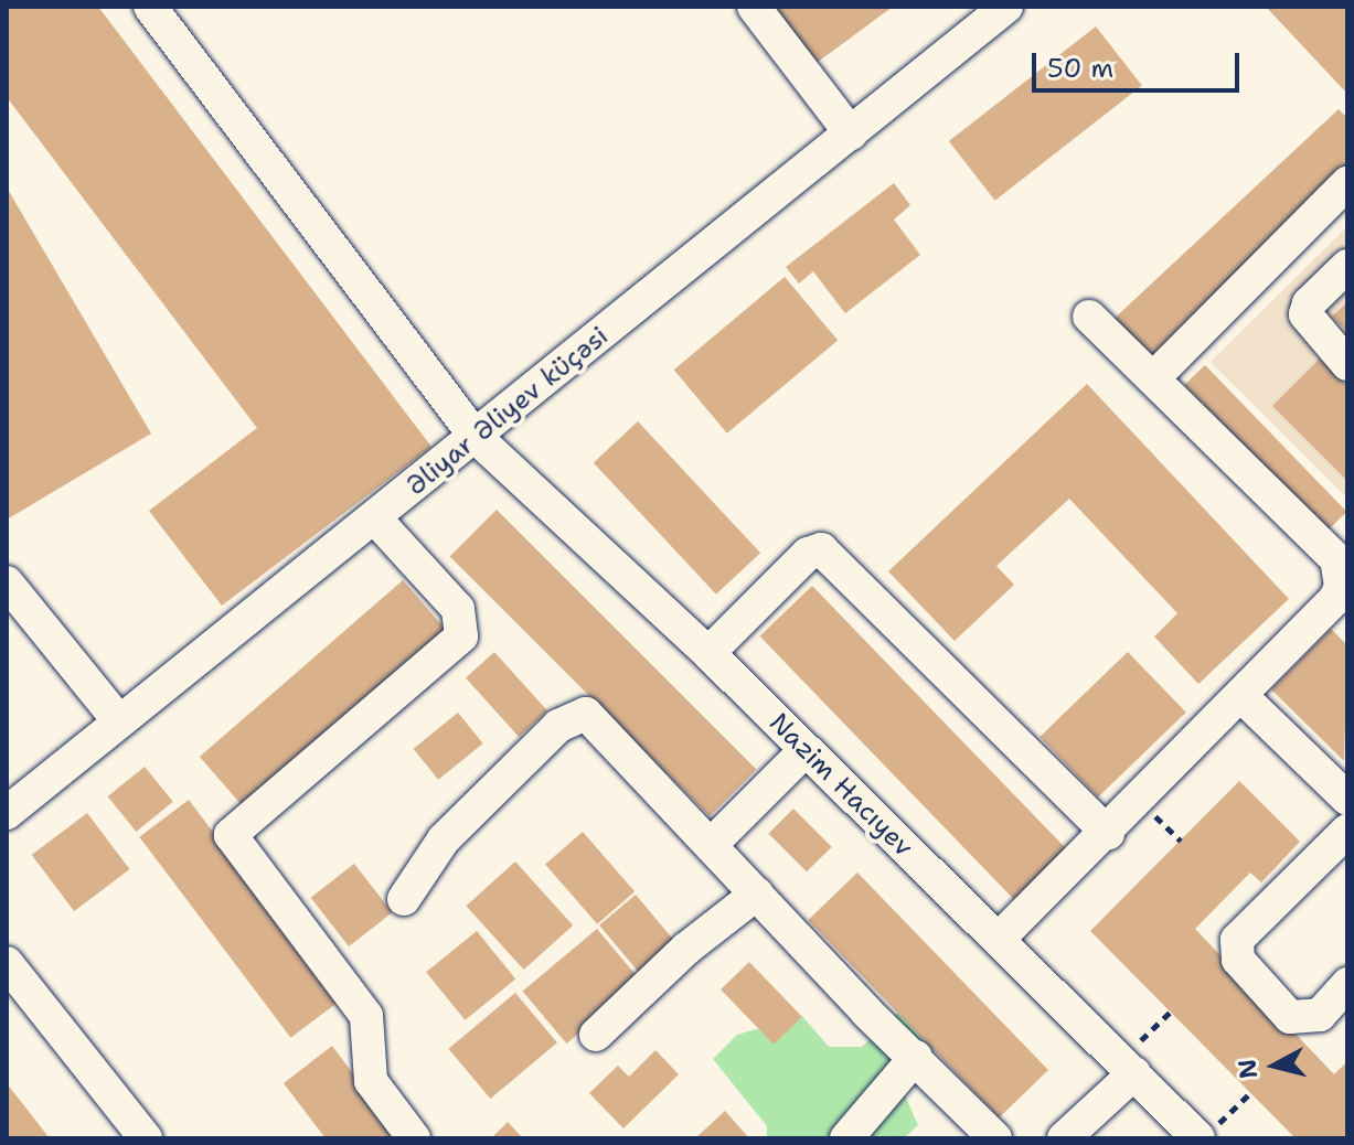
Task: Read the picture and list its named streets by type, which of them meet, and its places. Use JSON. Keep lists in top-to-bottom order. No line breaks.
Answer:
{"streets":{"street":["Əliyar Əliyev küçəsi","Nazim Hacıyev"]},"crossings":[["Əliyar Əliyev küçəsi","Nazim Hacıyev"]],"scale_bar":"50 m","north":"left"}
